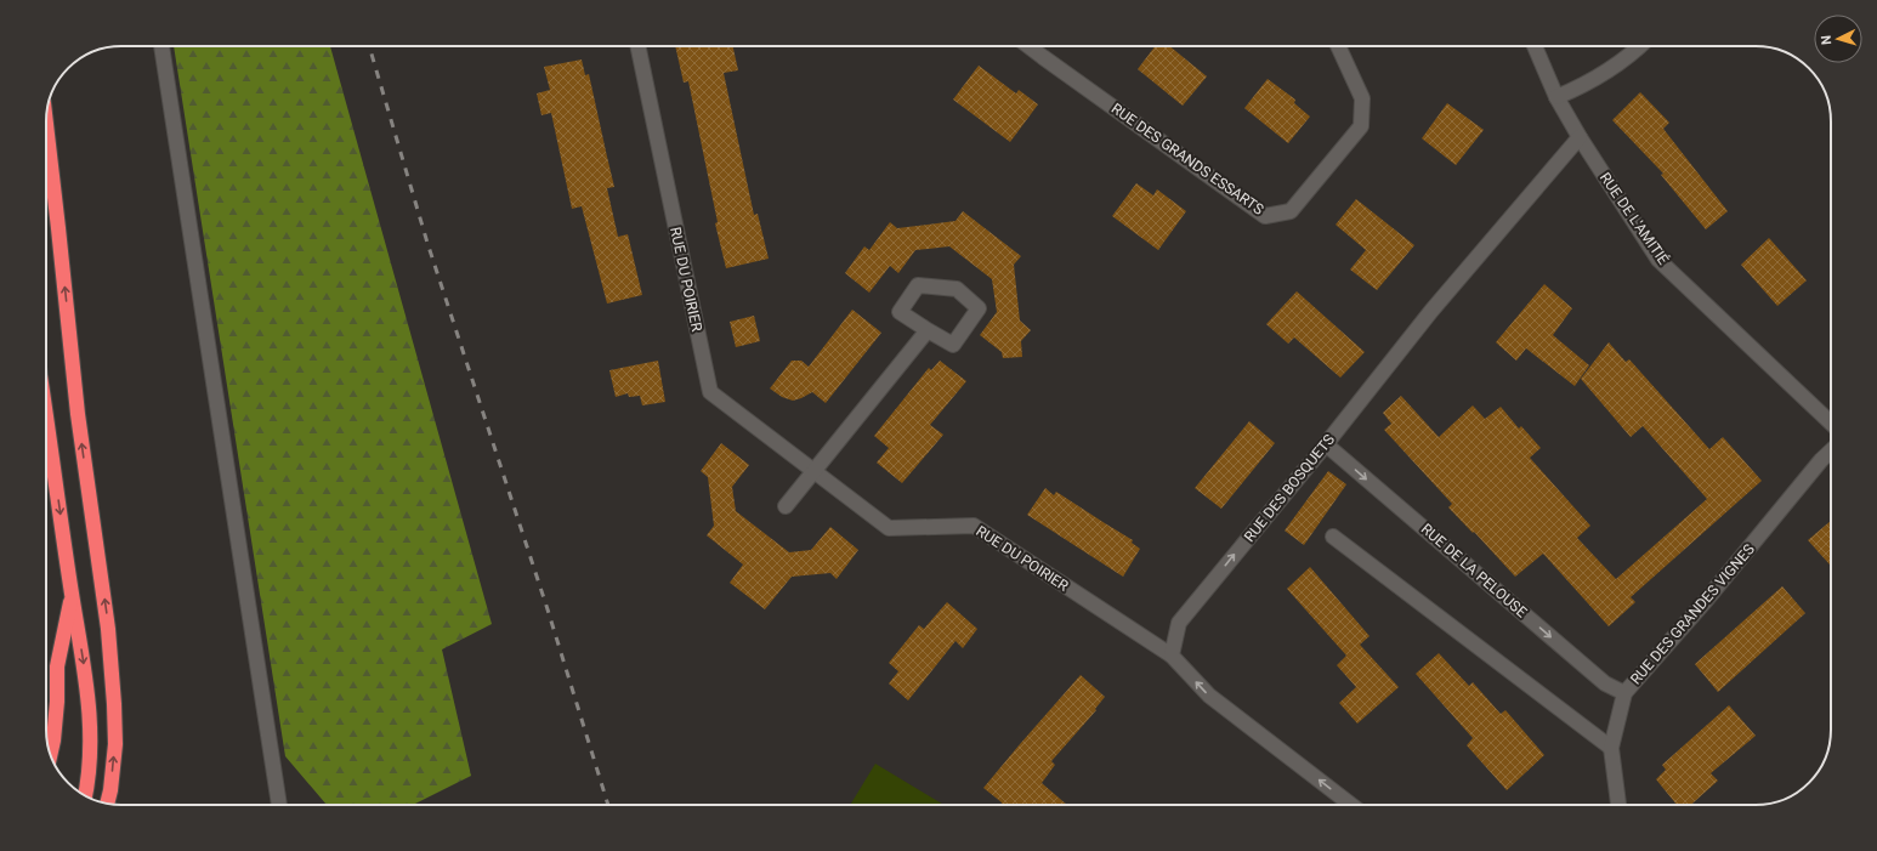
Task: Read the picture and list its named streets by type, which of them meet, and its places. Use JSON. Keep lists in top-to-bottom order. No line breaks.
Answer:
{"streets":{"street":["RUE DES GRANDS ESSARTS","RUE DE L'AMITIÉ","RUE DU POIRIER","RUE DES BOSQUETS","RUE DE LA PELOUSE","RUE DES GRANDES VIGNES"]},"crossings":[["RUE DE L'AMITIÉ","RUE DES BOSQUETS"],["RUE DU POIRIER","RUE DES BOSQUETS"],["RUE DES BOSQUETS","RUE DE LA PELOUSE"],["RUE DE LA PELOUSE","RUE DES GRANDES VIGNES"]],"one_way":["RUE DES BOSQUETS"],"north":"left"}
